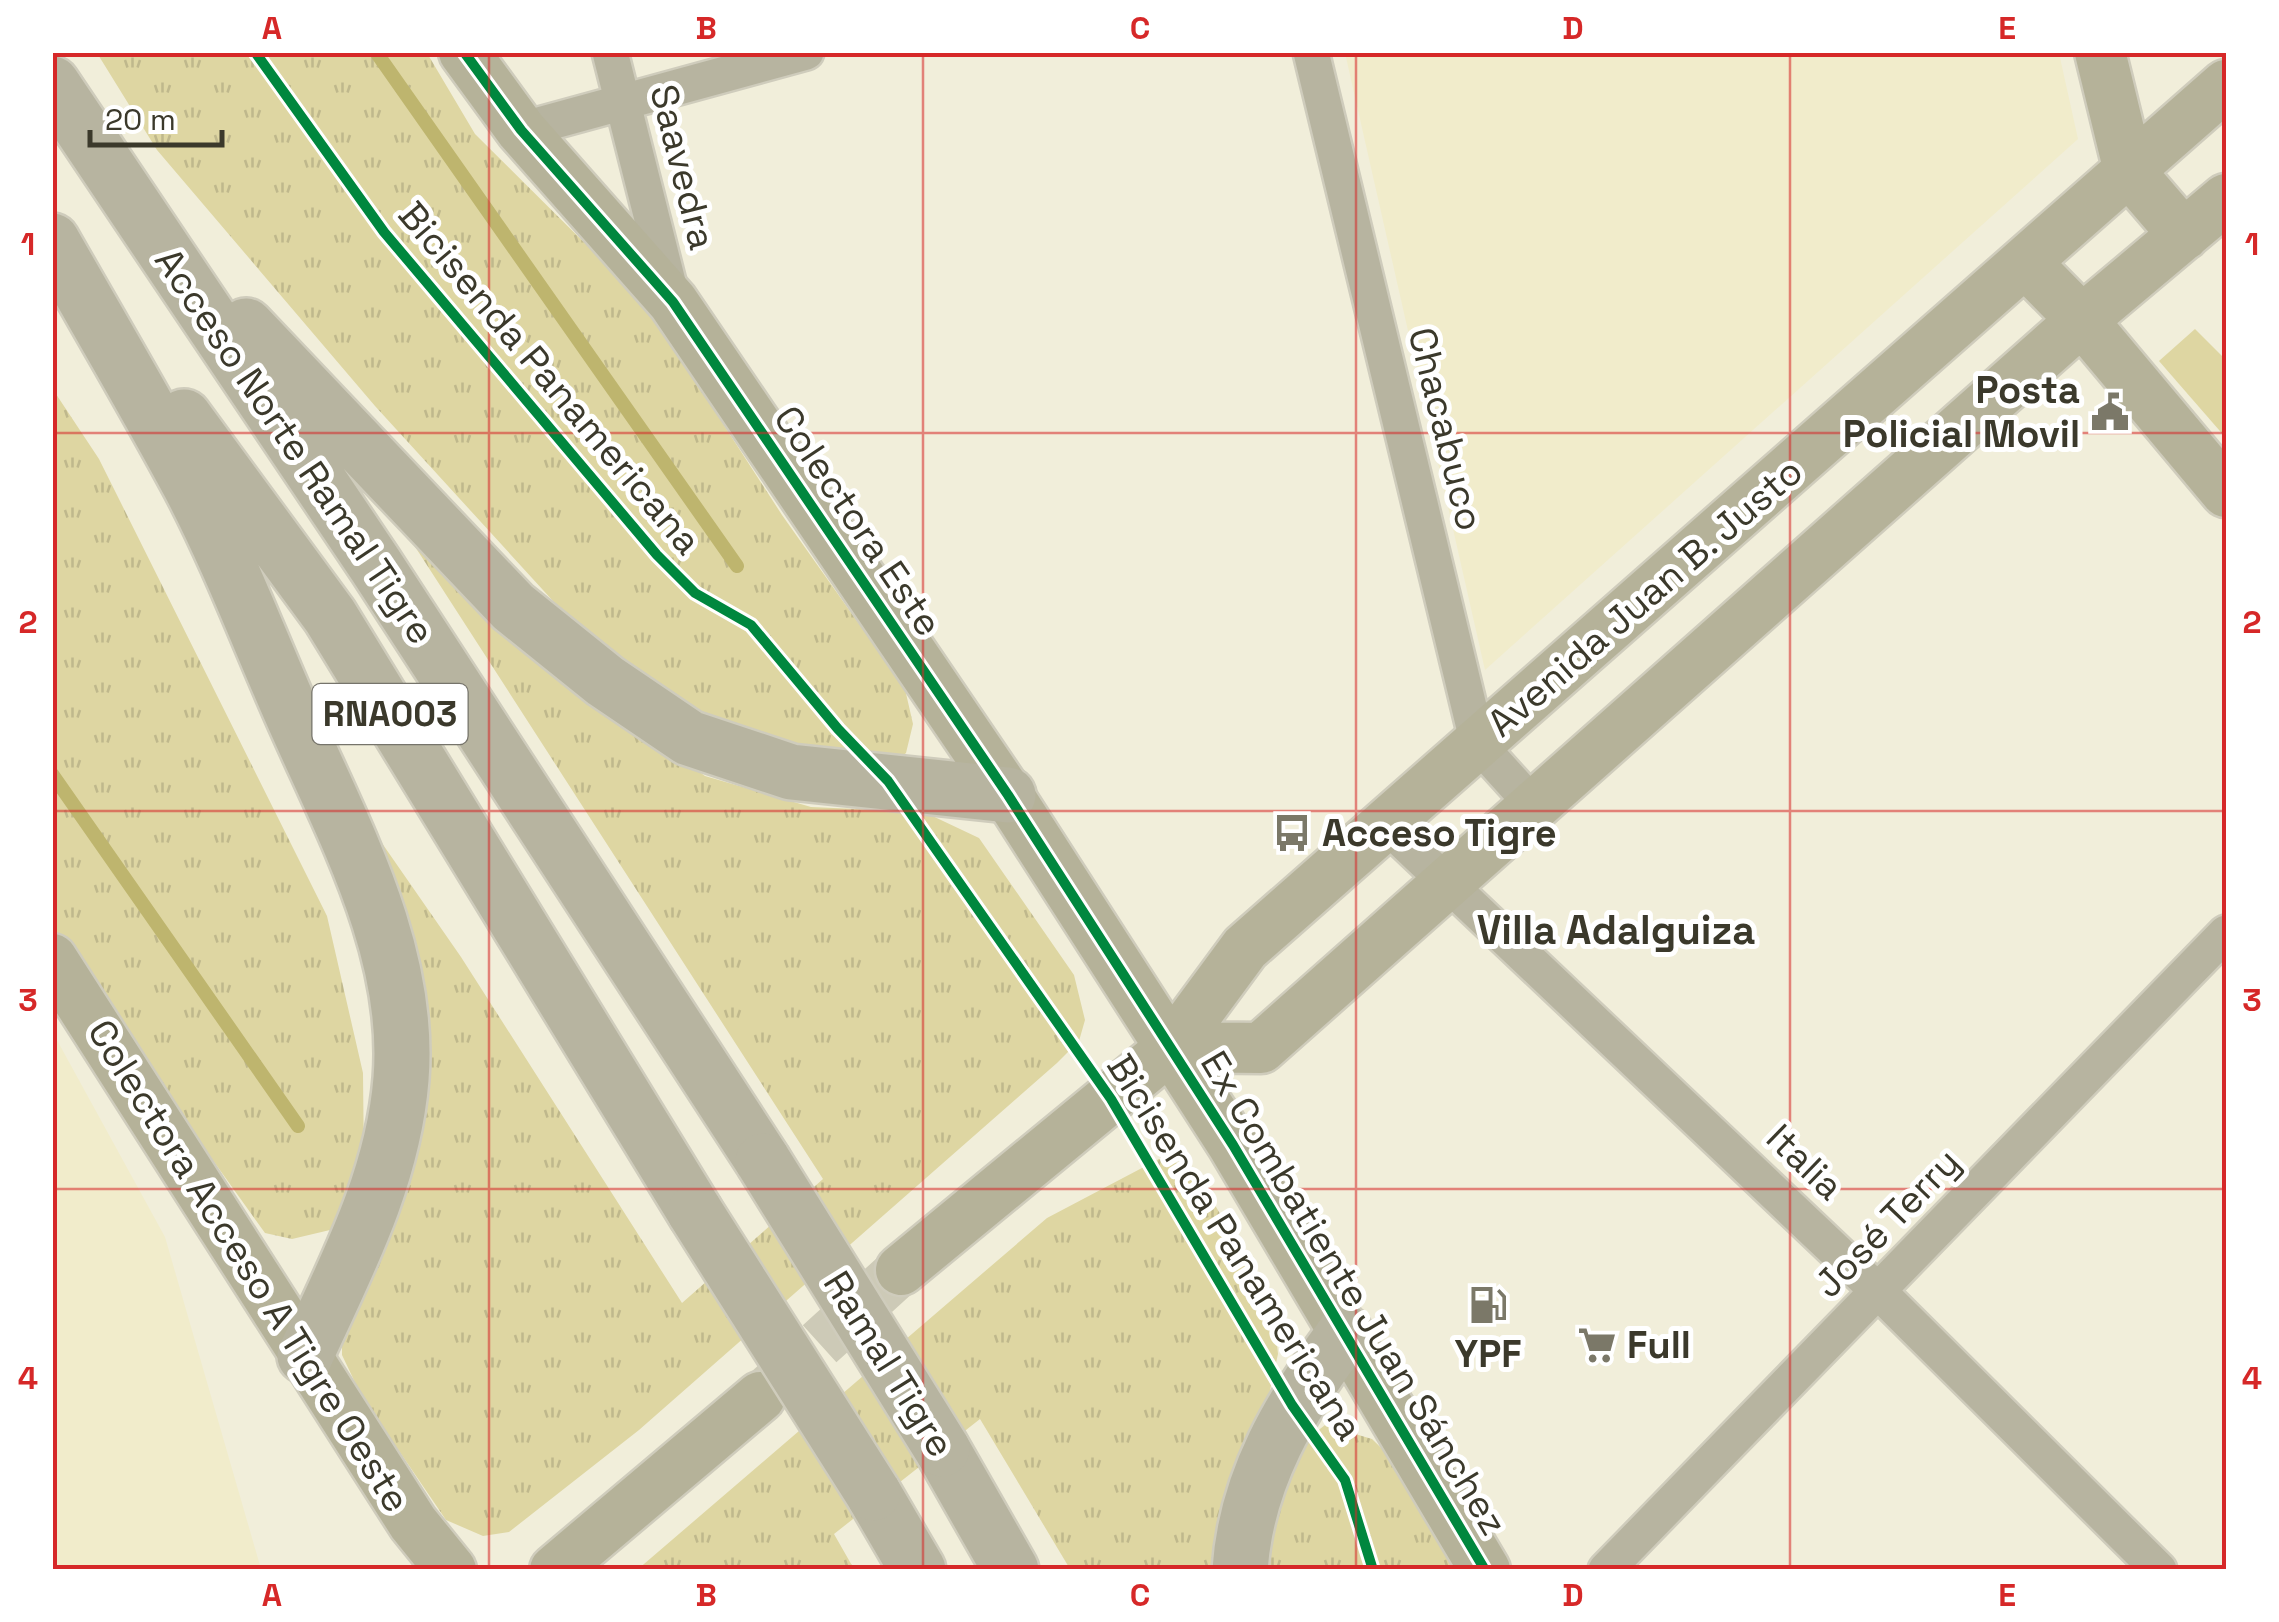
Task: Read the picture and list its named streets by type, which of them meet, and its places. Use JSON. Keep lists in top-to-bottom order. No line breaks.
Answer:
{"streets":{"highway":["Acceso Norte Ramal Tigre","RNA003","Ramal Tigre"],"main road":["Colectora Este","Avenida Juan B. Justo","Colectora Acceso A Tigre Oeste","Ex Combatiente Juan Sánchez"],"street":["Saavedra","Chacabuco","Italia","José Terry"],"cycle path":["Bicisenda Panamericana"]},"crossings":[["Saavedra","Colectora Este"],["Chacabuco","Avenida Juan B. Justo"],["Acceso Norte Ramal Tigre","Ramal Tigre"],["Colectora Este","Avenida Juan B. Justo"],["Colectora Este","Ex Combatiente Juan Sánchez"],["Avenida Juan B. Justo","Italia"],["Avenida Juan B. Justo","Ex Combatiente Juan Sánchez"],["Italia","José Terry"]],"districts":["Villa Adalguiza"],"places":{"public building":["Posta Policial Movil"],"bus stop":["Acceso Tigre"],"fuel station":["YPF"],"supermarket":["Full"]},"scale_bar":"20 m","grid":{"columns":["A","B","C","D","E"],"rows":["1","2","3","4"]}}
